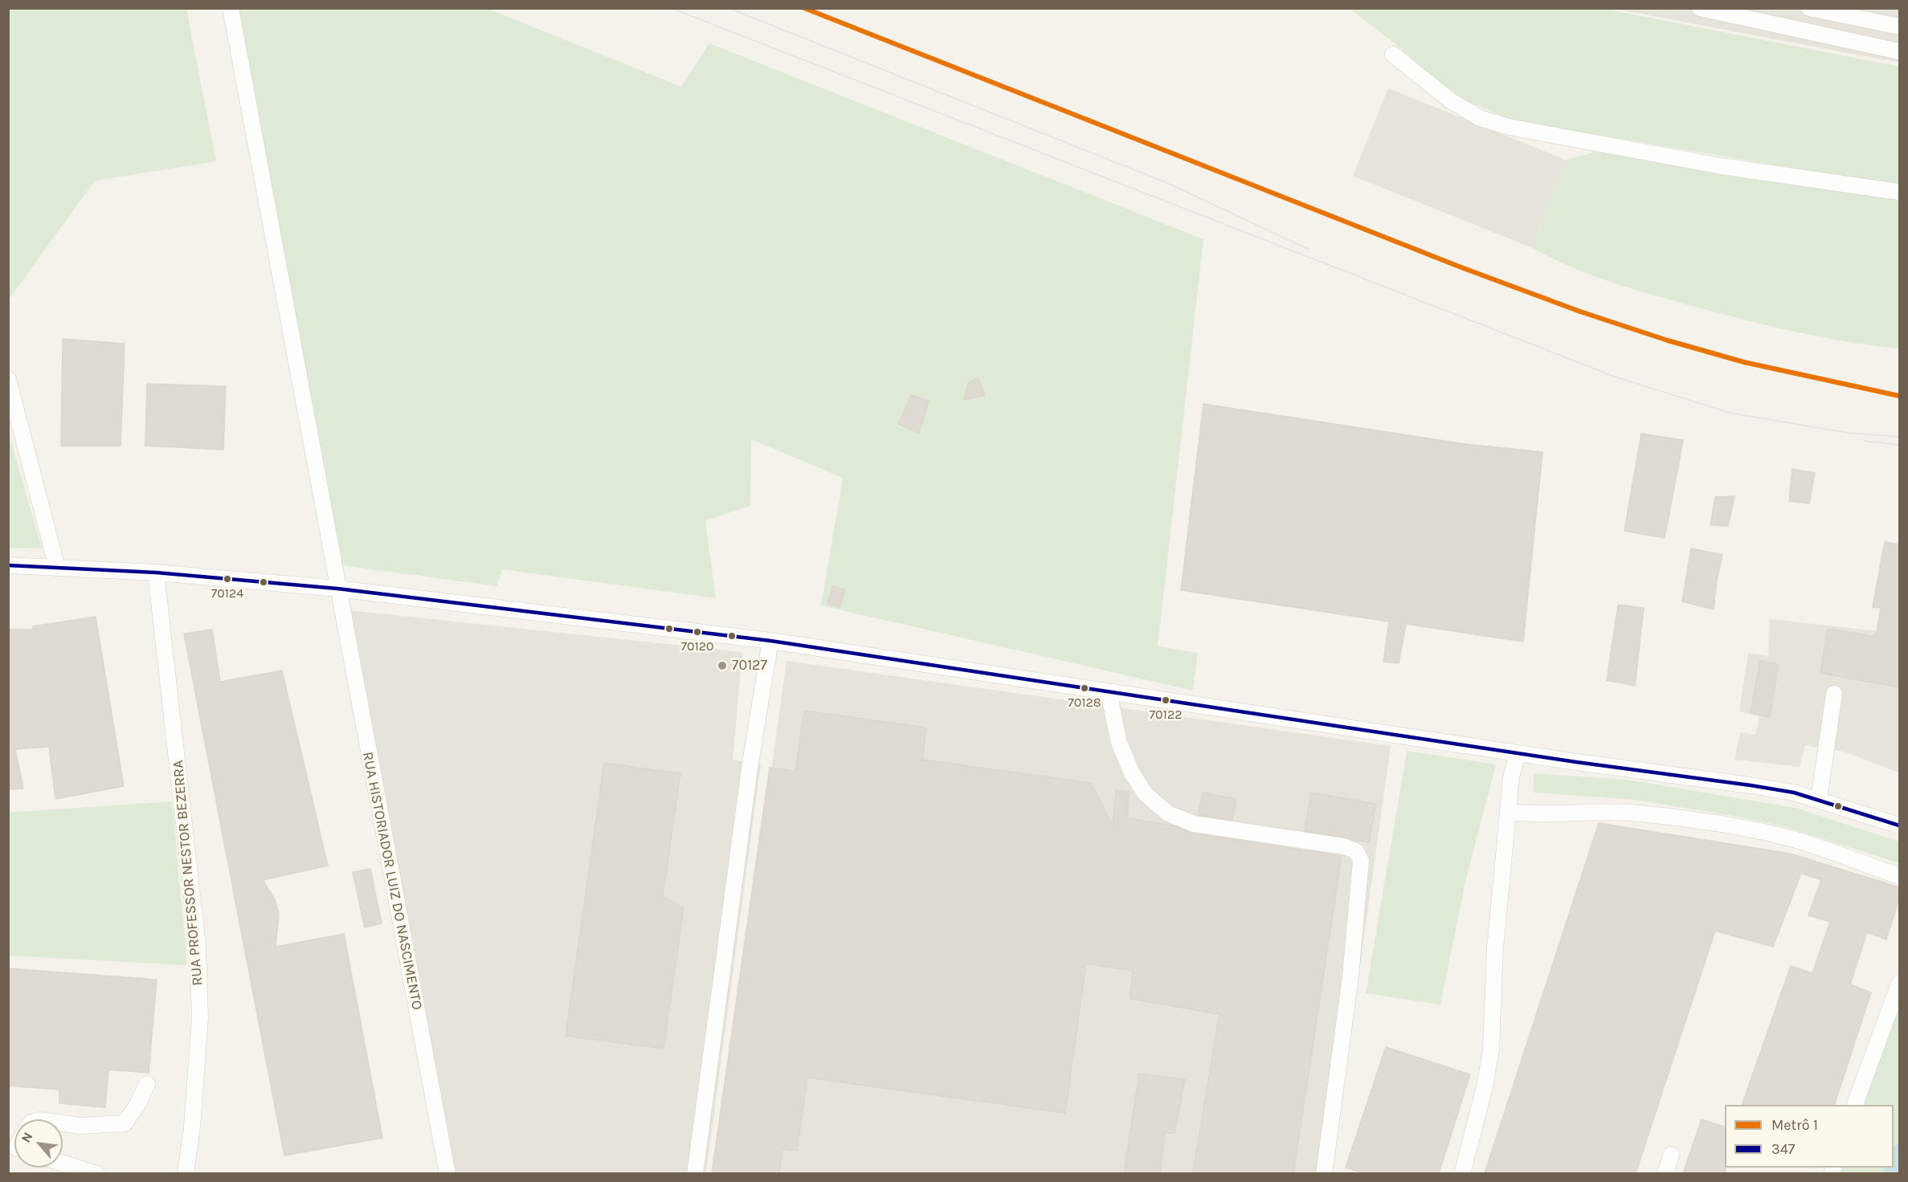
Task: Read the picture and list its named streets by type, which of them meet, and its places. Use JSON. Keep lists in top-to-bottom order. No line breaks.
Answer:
{"streets":{"street":["RUA PROFESSOR NESTOR BEZERRA","RUA HISTORIADOR LUIZ DO NASCIMENTO"]},"places":["70124","70120","70127","70128","70122"],"lines":["metro line 1","transit line 347"],"legend":["Metrô 1","347"],"north":"top left"}
